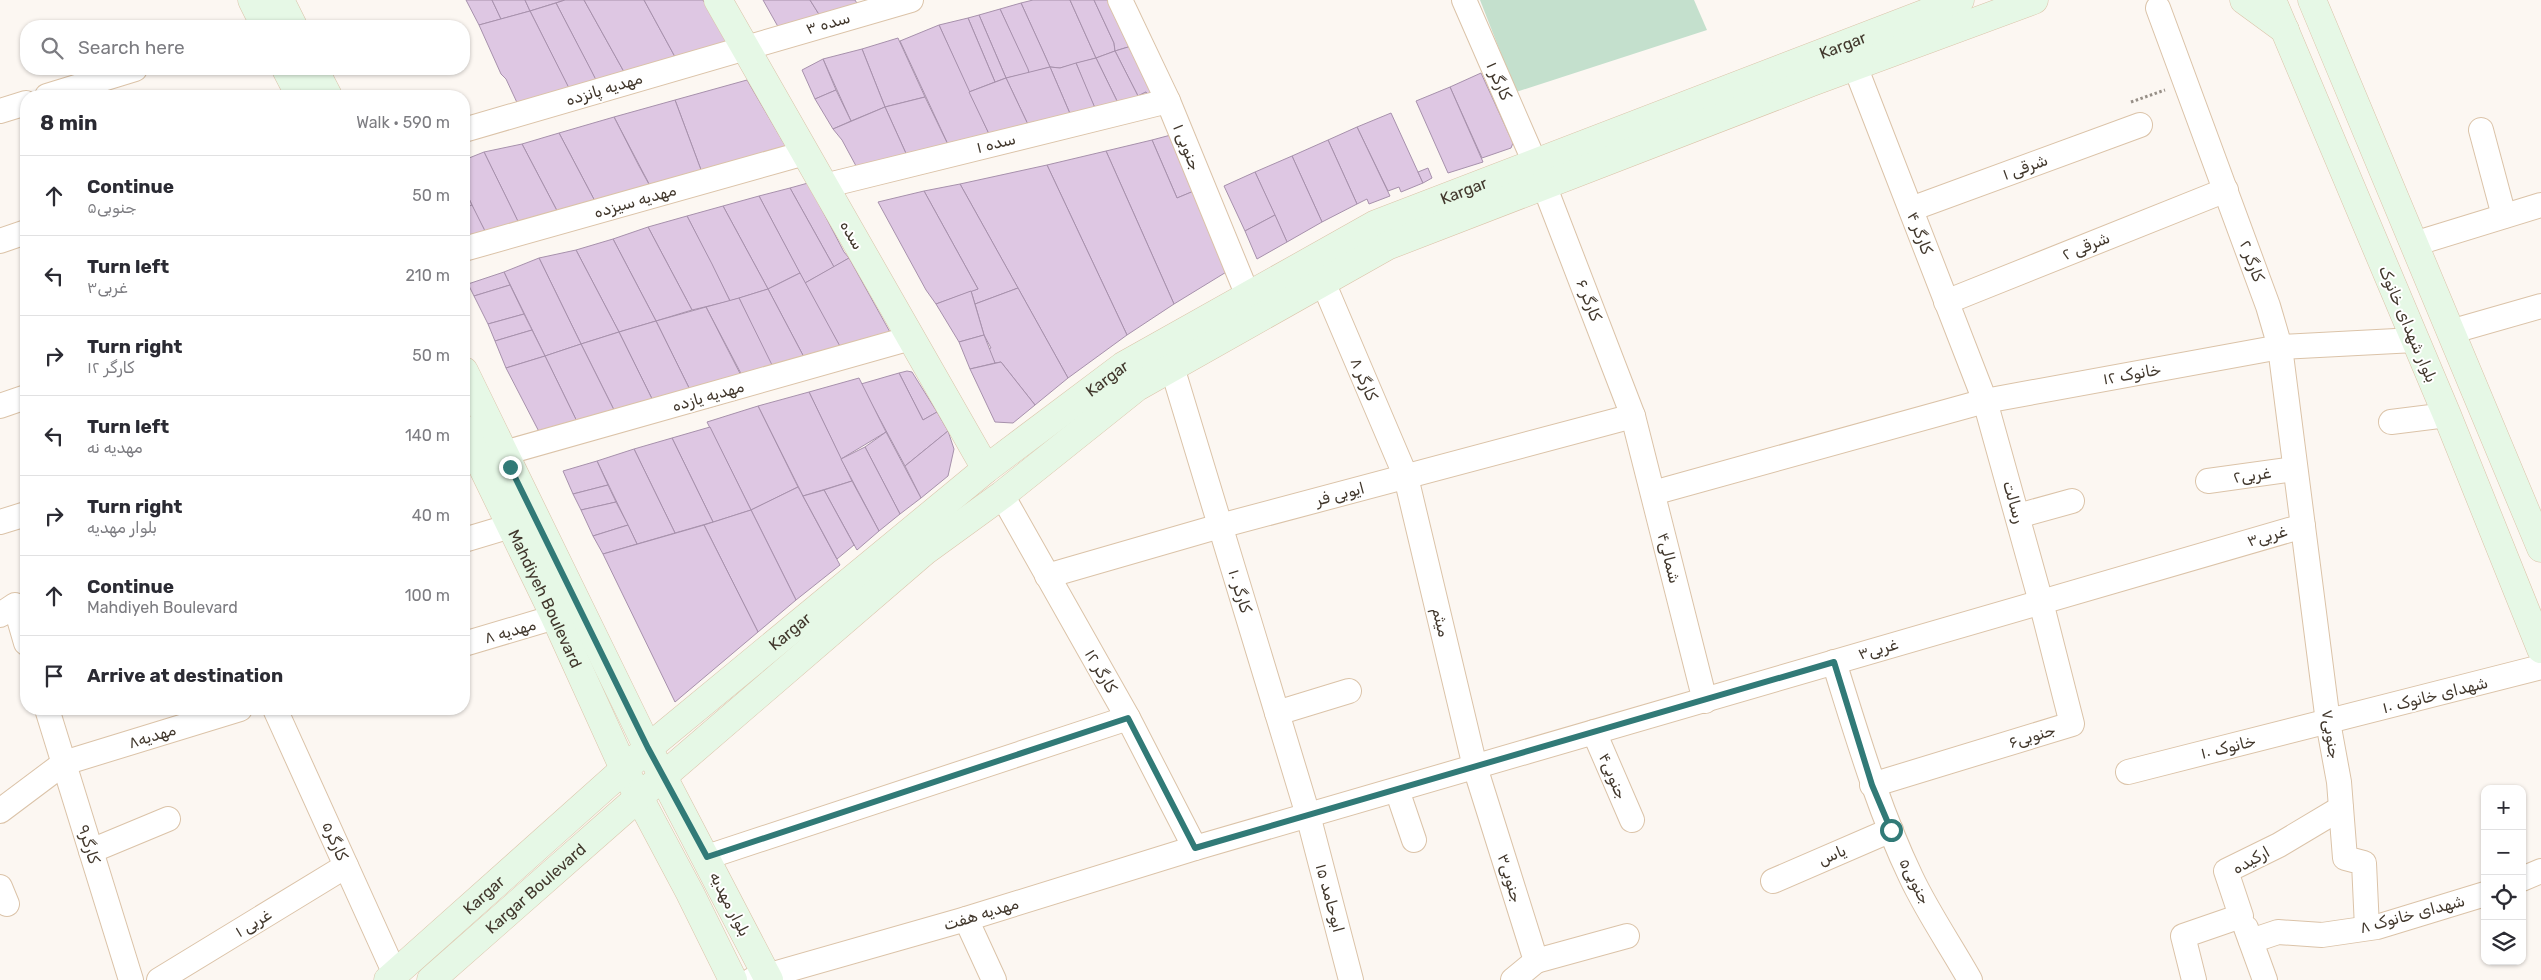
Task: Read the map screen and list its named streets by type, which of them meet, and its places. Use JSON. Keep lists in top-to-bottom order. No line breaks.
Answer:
{"streets":{"main road":["Kargar","سده","بلوار شهدای خانوک","Mahdiyeh Boulevard","Kargar Boulevard","بلوار مهدیه"],"street":["سده ۳","کارگر ۱","مهدیه پانزده","سده ۱","۱ جنوبی","شرقی ۱","مهدیه سیزده","کارگر ۴","شرقی ۲","کارگر ۲","کارگر ۶","خانوک ۱۲","کارگر ۸","مهدیه یازده","غربی۲","ایوبی فر","رسالت","غربی۳","شمالی۴","کارگر ۱۰","میثم","مهدیه ۸","کارگر ۱۲","شهدای خانوک ۱۰","جنوبی۷","مهدیه۸","جنوبی۶","خانوک ۱۰","جنوبی۴","کارگر۵","کارگر۹","یاس","ارکیده","جنوبی۳","جنوبی۵","ابوحامد ۱۵","مهدیه هفت","شهدای خانوک ۸","۱ غربی"]},"crossings":[["سده ۳","مهدیه پانزده"],["سده ۳","سده"],["Kargar","کارگر ۱"],["Kargar","۱ جنوبی"],["Kargar","کارگر ۴"],["Kargar","سده"],["Kargar","کارگر ۶"],["Kargar","کارگر ۸"],["Kargar","کارگر ۱۰"],["Kargar","Mahdiyeh Boulevard"],["Kargar","کارگر ۱۲"],["Kargar","کارگر۵"],["Kargar","Kargar Boulevard"],["Kargar","بلوار مهدیه"],["کارگر ۱","کارگر ۶"],["مهدیه پانزده","سده"],["سده ۱","۱ جنوبی"],["سده ۱","سده"],["شرقی ۱","کارگر ۴"],["مهدیه سیزده","سده"],["کارگر ۴","شرقی ۲"],["کارگر ۴","خانوک ۱۲"],["کارگر ۴","رسالت"],["سده","مهدیه یازده"],["شرقی ۲","کارگر ۲"],["کارگر ۲","خانوک ۱۲"],["کارگر ۲","غربی۲"],["کارگر ۲","غربی۳"],["کارگر ۲","جنوبی۷"],["کارگر ۶","ایوبی فر"],["کارگر ۶","شمالی۴"],["بلوار شهدای خانوک","خانوک ۱۲"],["خانوک ۱۲","رسالت"],["خانوک ۱۲","شمالی۴"],["کارگر ۸","ایوبی فر"],["کارگر ۸","میثم"],["مهدیه یازده","Mahdiyeh Boulevard"],["ایوبی فر","شمالی۴"],["ایوبی فر","کارگر ۱۰"],["ایوبی فر","میثم"],["ایوبی فر","کارگر ۱۲"],["رسالت","غربی۳"],["رسالت","جنوبی۶"],["غربی۳","شمالی۴"],["غربی۳","کارگر ۱۰"],["غربی۳","میثم"],["غربی۳","کارگر ۱۲"],["غربی۳","جنوبی۷"],["غربی۳","جنوبی۶"],["غربی۳","جنوبی۴"],["غربی۳","جنوبی۳"],["غربی۳","جنوبی۵"],["غربی۳","ابوحامد ۱۵"],["غربی۳","مهدیه هفت"],["کارگر ۱۰","ابوحامد ۱۵"],["Mahdiyeh Boulevard","مهدیه ۸"],["Mahdiyeh Boulevard","بلوار مهدیه"],["میثم","جنوبی۳"],["کارگر ۱۲","مهدیه هفت"],["شهدای خانوک ۱۰","جنوبی۷"],["شهدای خانوک ۱۰","خانوک ۱۰"],["جنوبی۷","خانوک ۱۰"],["جنوبی۷","ارکیده"],["جنوبی۷","شهدای خانوک ۸"],["مهدیه۸","کارگر۹"],["جنوبی۶","جنوبی۵"],["کارگر۵","۱ غربی"],["یاس","جنوبی۵"],["Kargar Boulevard","بلوار مهدیه"],["بلوار مهدیه","مهدیه هفت"]],"page":{"search":"Search here","heading":["8 min","Walk · 590 m"],"list":[["Continue","جنوبی۵","50 m"],["Turn left","غربی۳","210 m"],["Turn right","کارگر ۱۲","50 m"],["Turn left","مهدیه نه","140 m"],["Turn right","بلوار مهدیه","40 m"],["Continue","Mahdiyeh Boulevard","100 m"],"Arrive at destination"],"map_buttons":["+","−"]}}
